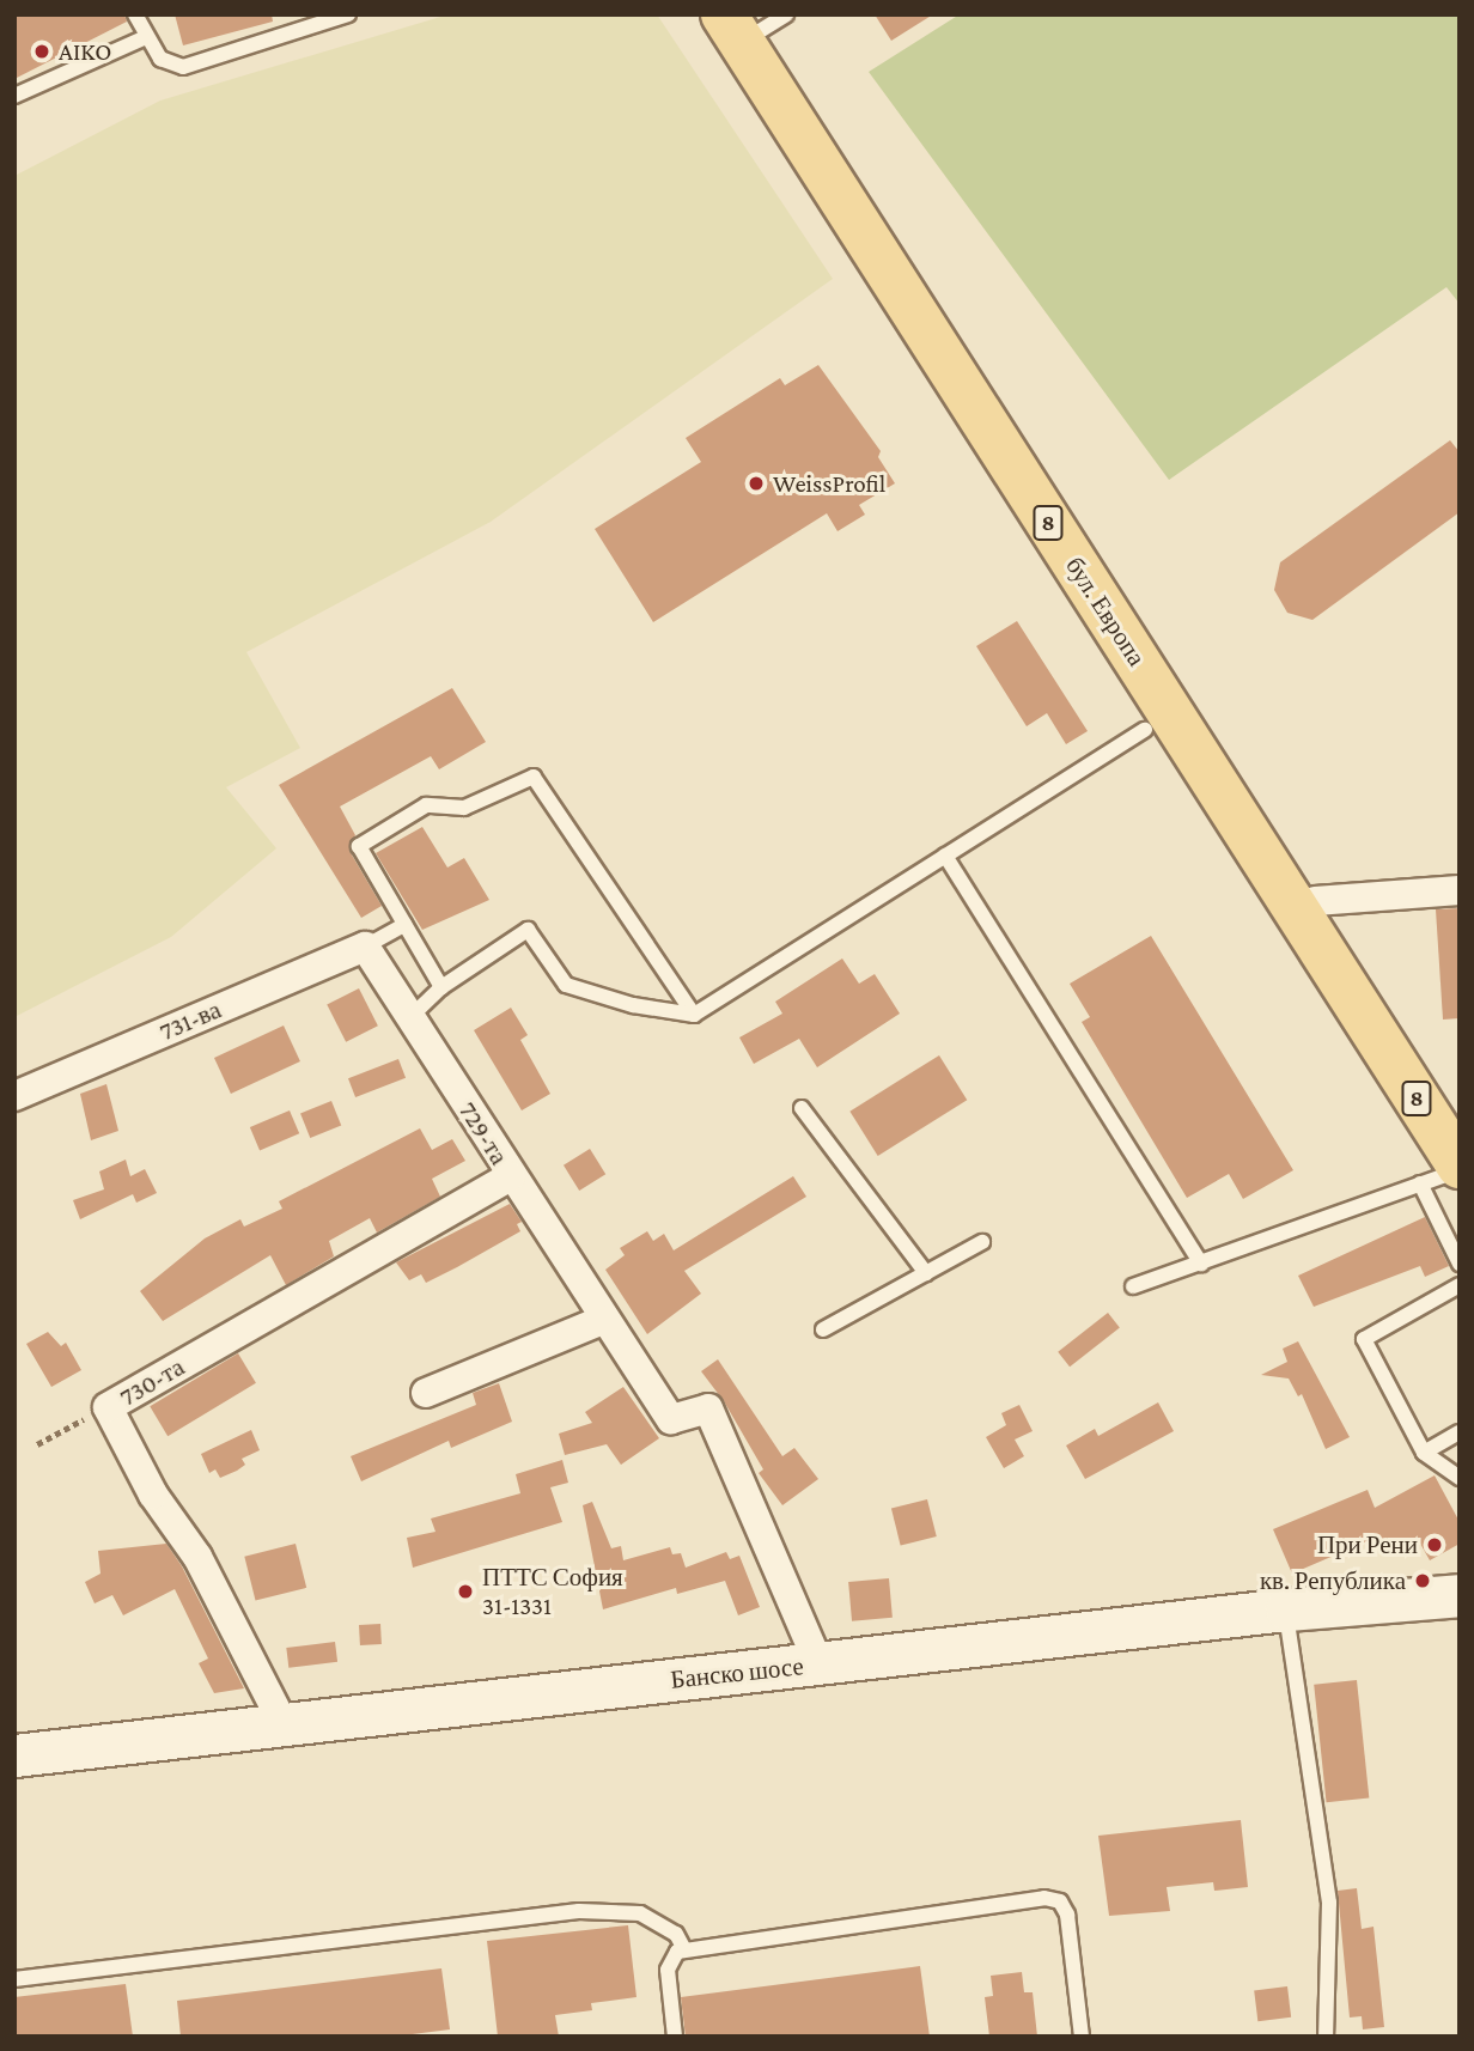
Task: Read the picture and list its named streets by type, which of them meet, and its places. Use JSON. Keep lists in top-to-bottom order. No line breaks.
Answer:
{"streets":{"main road":["8","бул. Европа"],"street":["731-ва","729-та","730-та","Банско шосе"]},"crossings":[["731-ва","729-та"],["729-та","730-та"],["729-та","Банско шосе"],["730-та","Банско шосе"]],"places":["AIKO","WeissProfil","При Рени","кв. Република","ПТТС София 31-1331"]}
